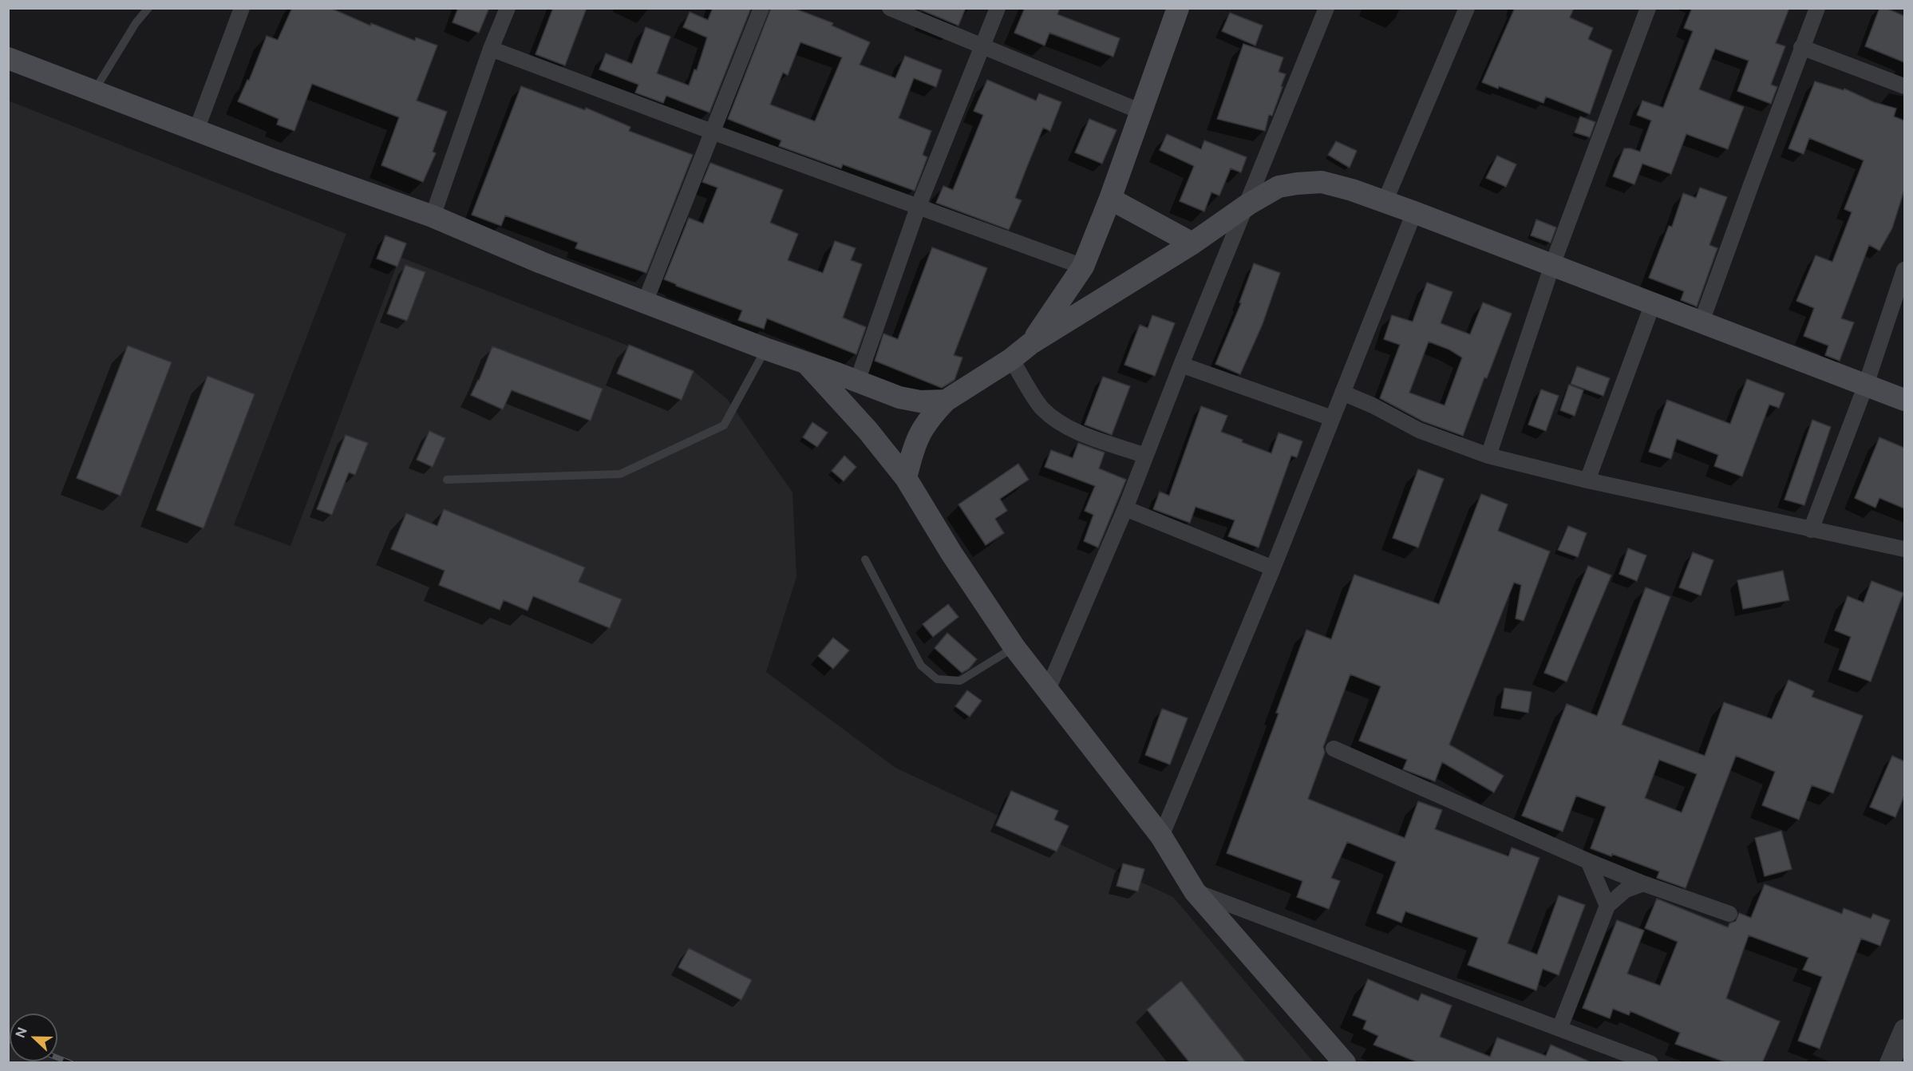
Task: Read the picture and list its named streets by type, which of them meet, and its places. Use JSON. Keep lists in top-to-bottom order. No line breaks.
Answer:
{"north":"left"}
